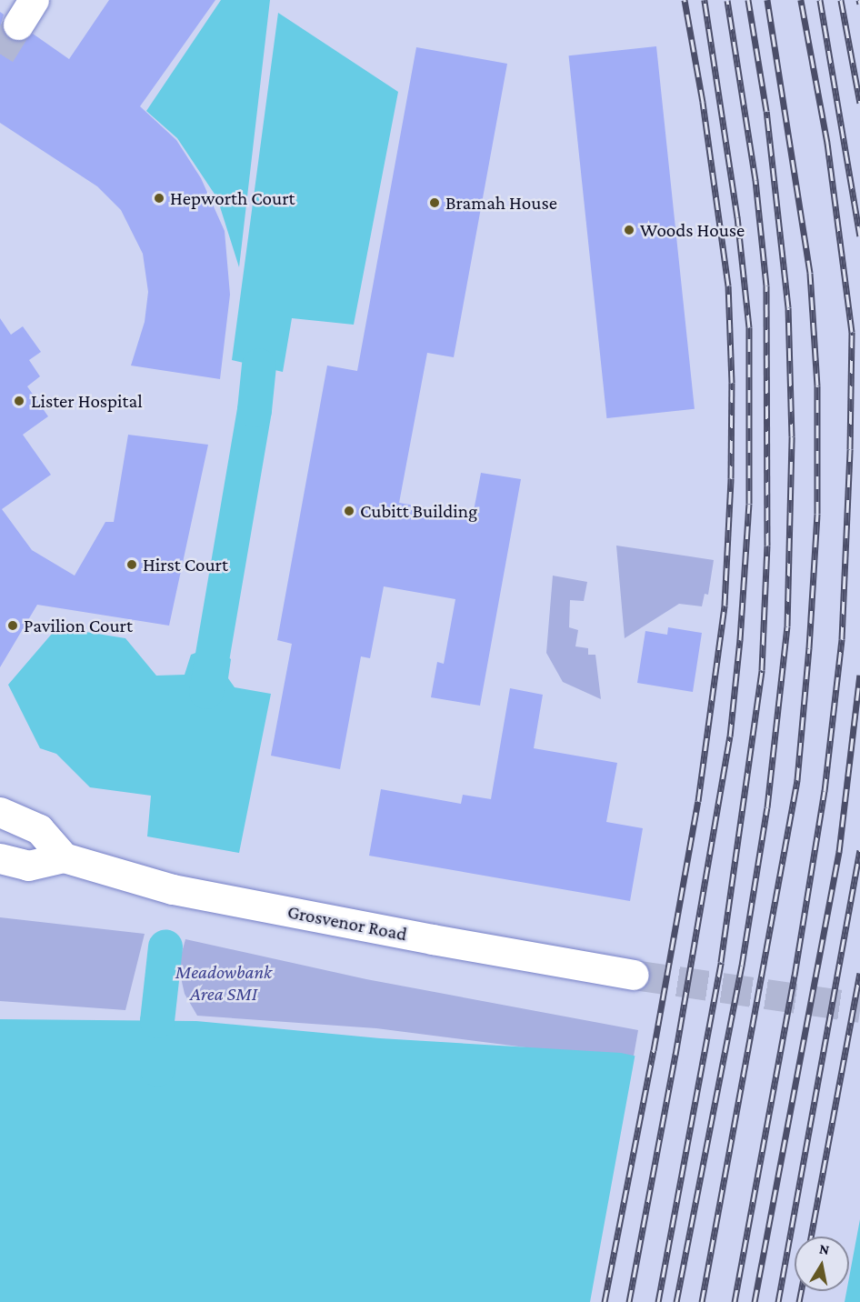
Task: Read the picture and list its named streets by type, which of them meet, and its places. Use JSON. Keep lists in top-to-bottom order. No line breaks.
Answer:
{"streets":{"highway":["Grosvenor Road"]},"parks":["Meadowbank Area SMI"],"places":["Hepworth Court","Bramah House","Woods House","Lister Hospital","Cubitt Building","Hirst Court","Pavilion Court"],"north":"top"}
